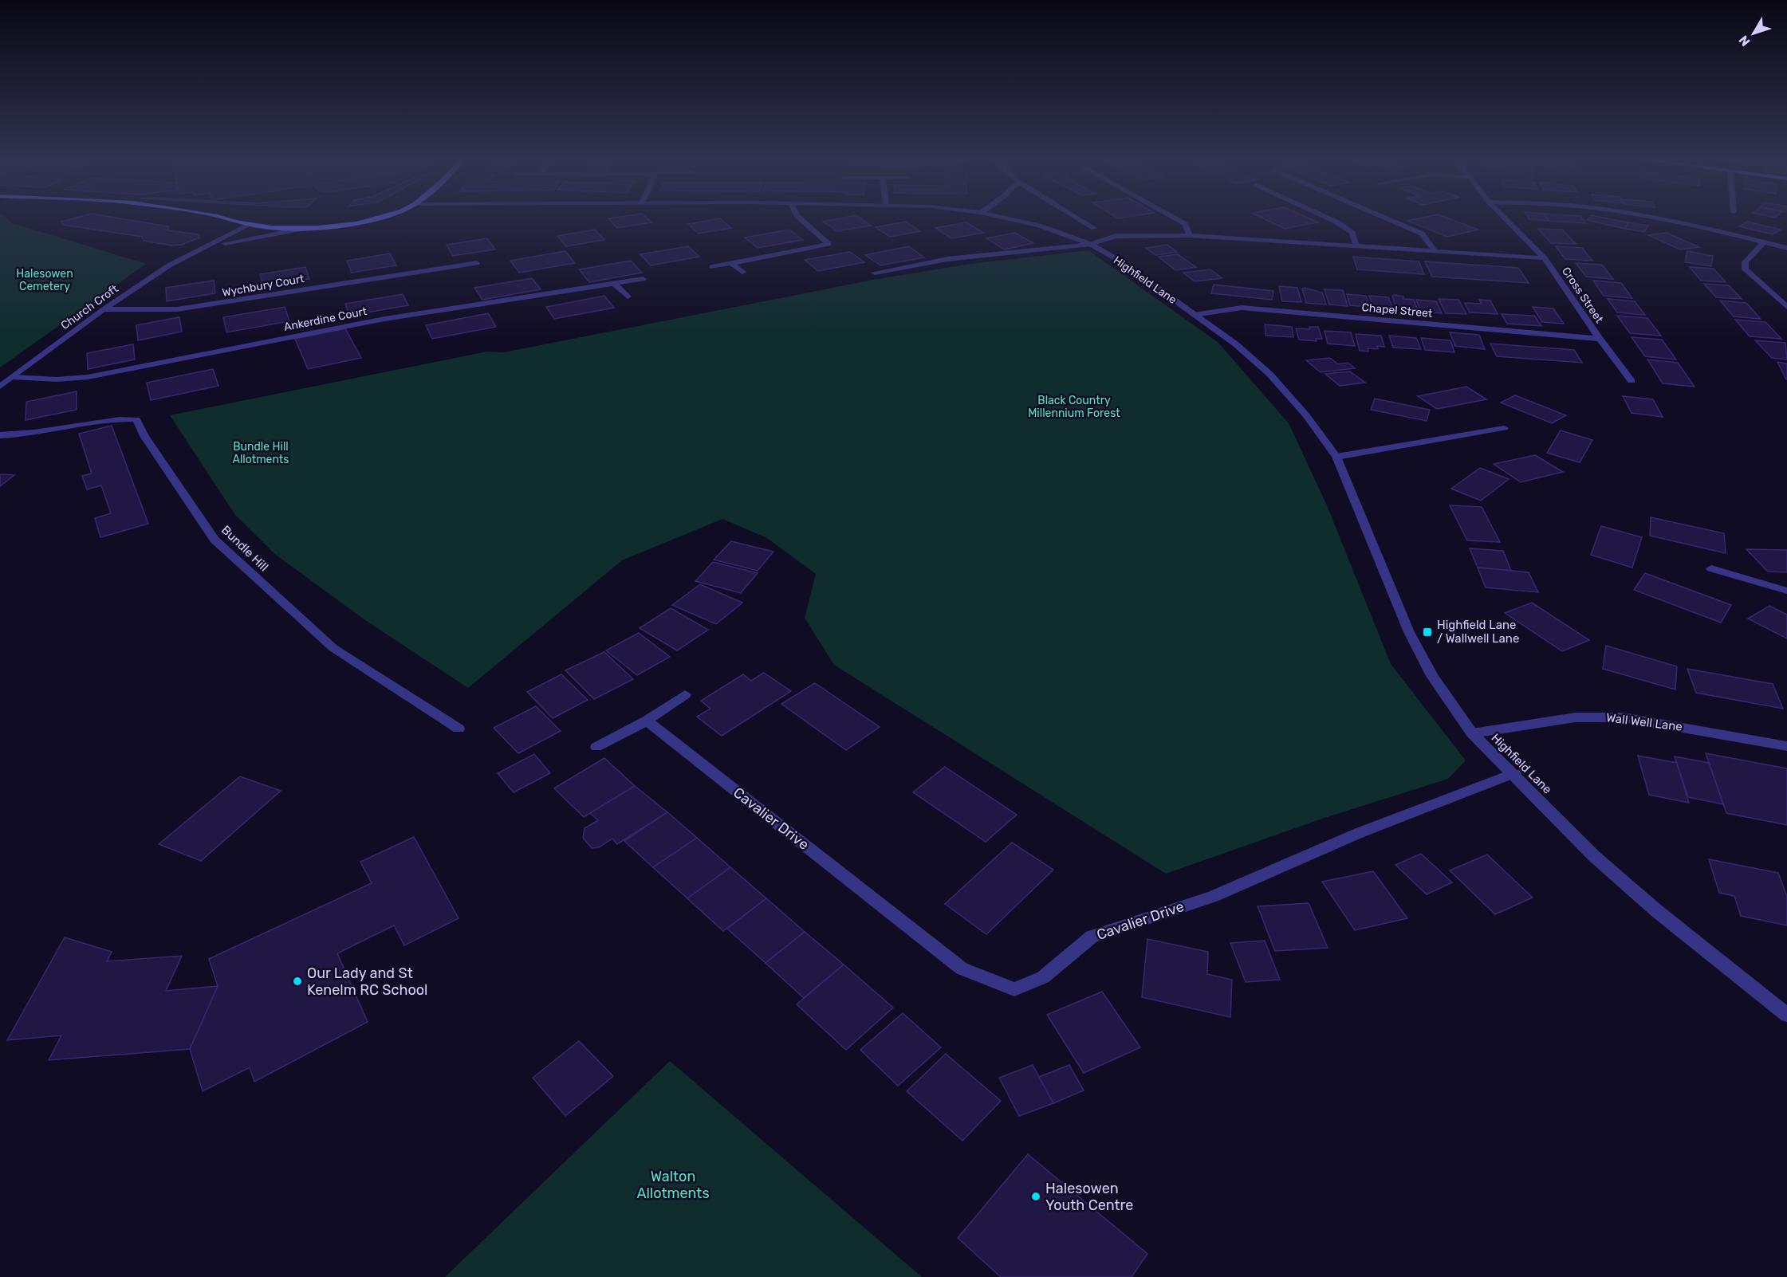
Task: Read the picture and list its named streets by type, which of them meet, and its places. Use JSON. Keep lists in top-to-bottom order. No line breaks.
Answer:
{"streets":{"street":["Highfield Lane","Wychbury Court","Cross Street","Church Croft","Chapel Street","Ankerdine Court","Bundle Hill","Wall Well Lane","Cavalier Drive"]},"crossings":[["Highfield Lane","Chapel Street"],["Highfield Lane","Wall Well Lane"],["Highfield Lane","Cavalier Drive"],["Wychbury Court","Church Croft"],["Cross Street","Chapel Street"],["Church Croft","Ankerdine Court"]],"parks":["Halesowen Cemetery","Black Country Millennium Forest","Bundle Hill Allotments","Walton Allotments"],"places":{"transit":["Highfield Lane / Wallwell Lane"],"other":["Our Lady and St Kenelm RC School","Halesowen Youth Centre"]},"north":"bottom left"}
